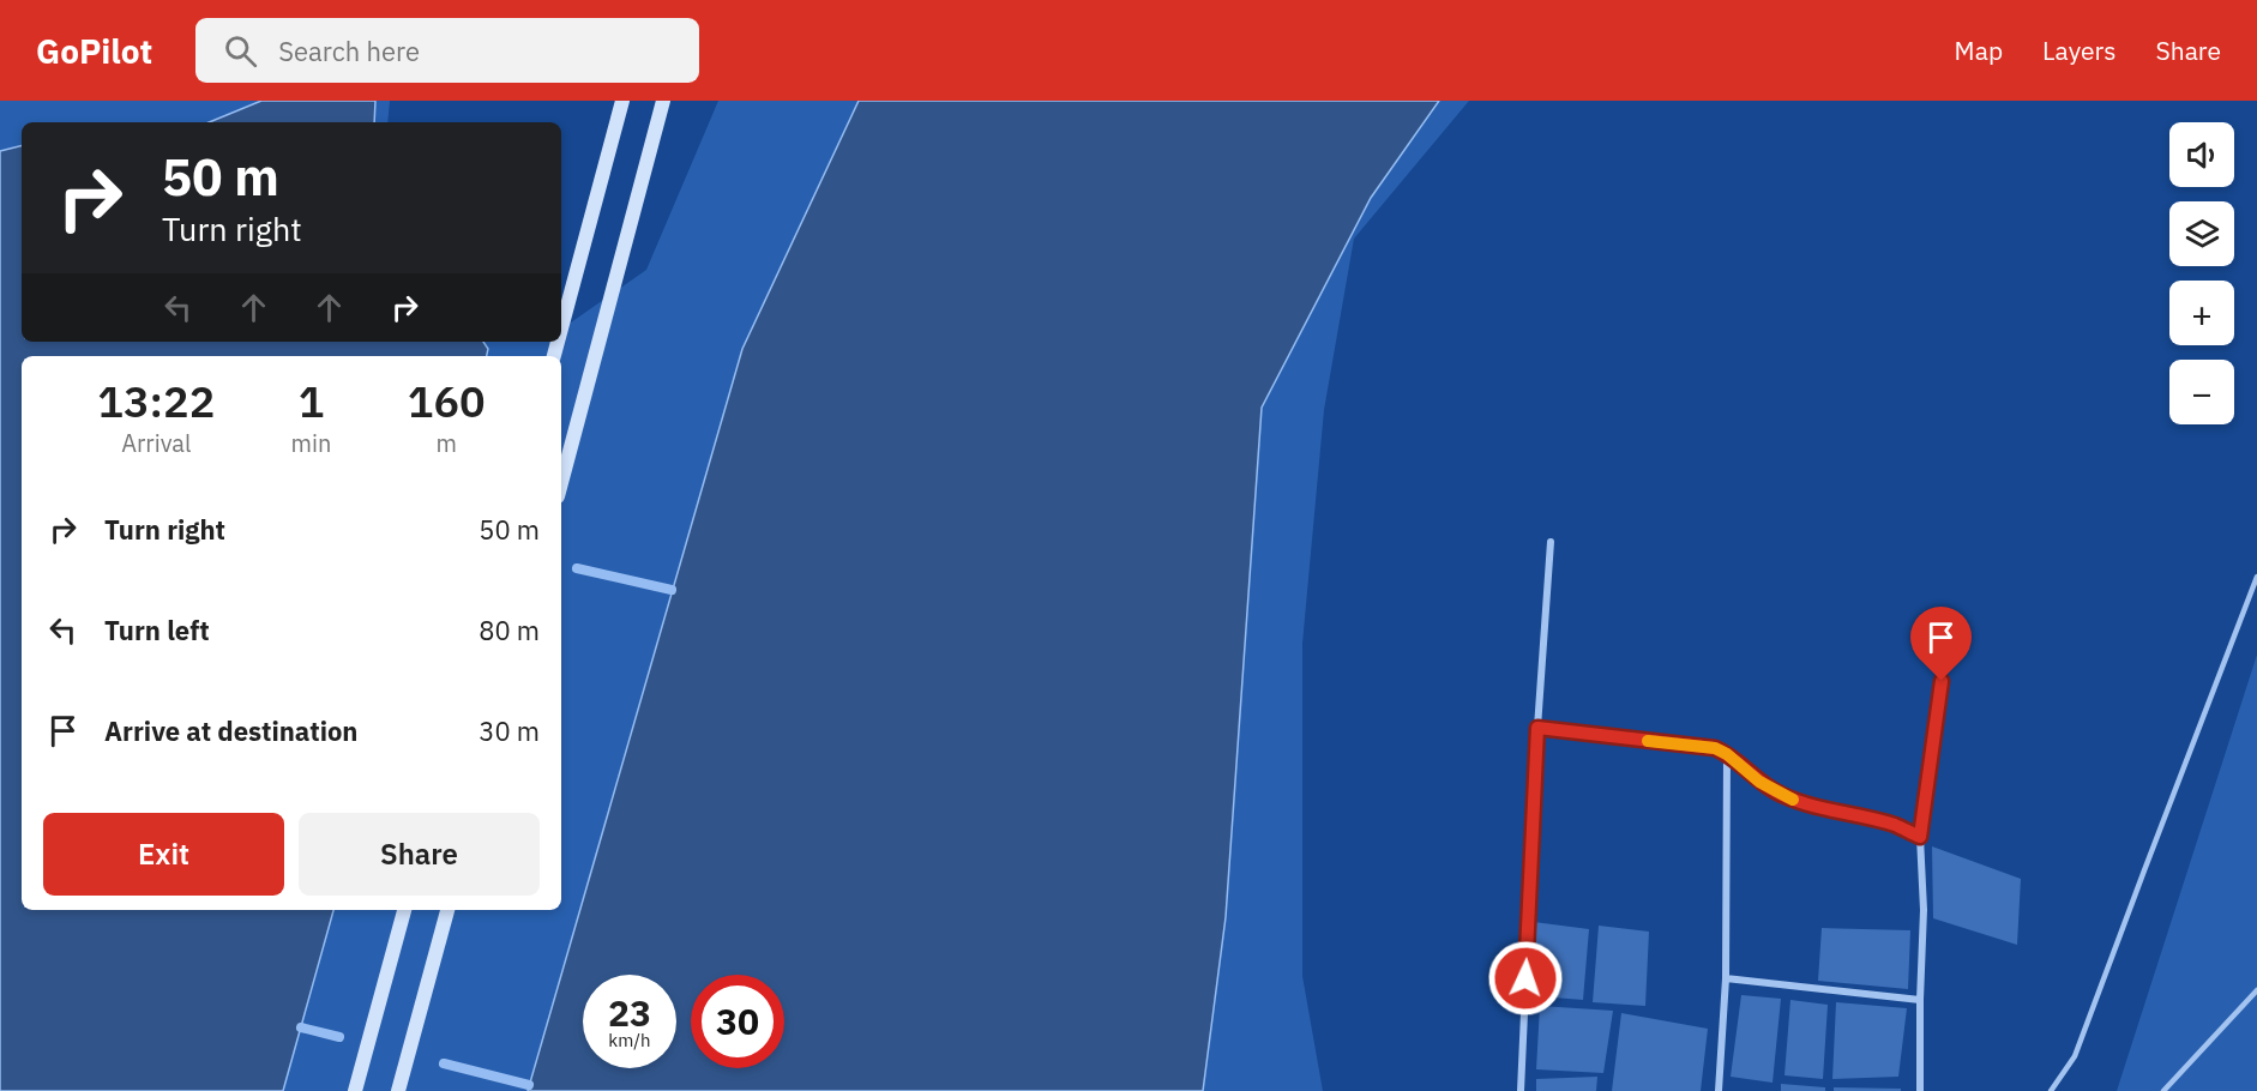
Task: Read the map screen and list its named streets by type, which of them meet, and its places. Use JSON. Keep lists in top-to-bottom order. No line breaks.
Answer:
{"page":{"header":"GoPilot","search":"Search here","nav":["Map","Layers","Share"],"map_buttons":["+","−"],"turn":["50 m","Turn right"],"eta":["13:22","Arrival","1","min","160","m"],"list":[{"name":"Turn right","value":"50 m"},{"name":"Turn left","value":"80 m"},{"name":"Arrive at destination","value":"30 m"}],"buttons":["Exit","Share"],"speed":"23 km/h","limit":"30"}}
